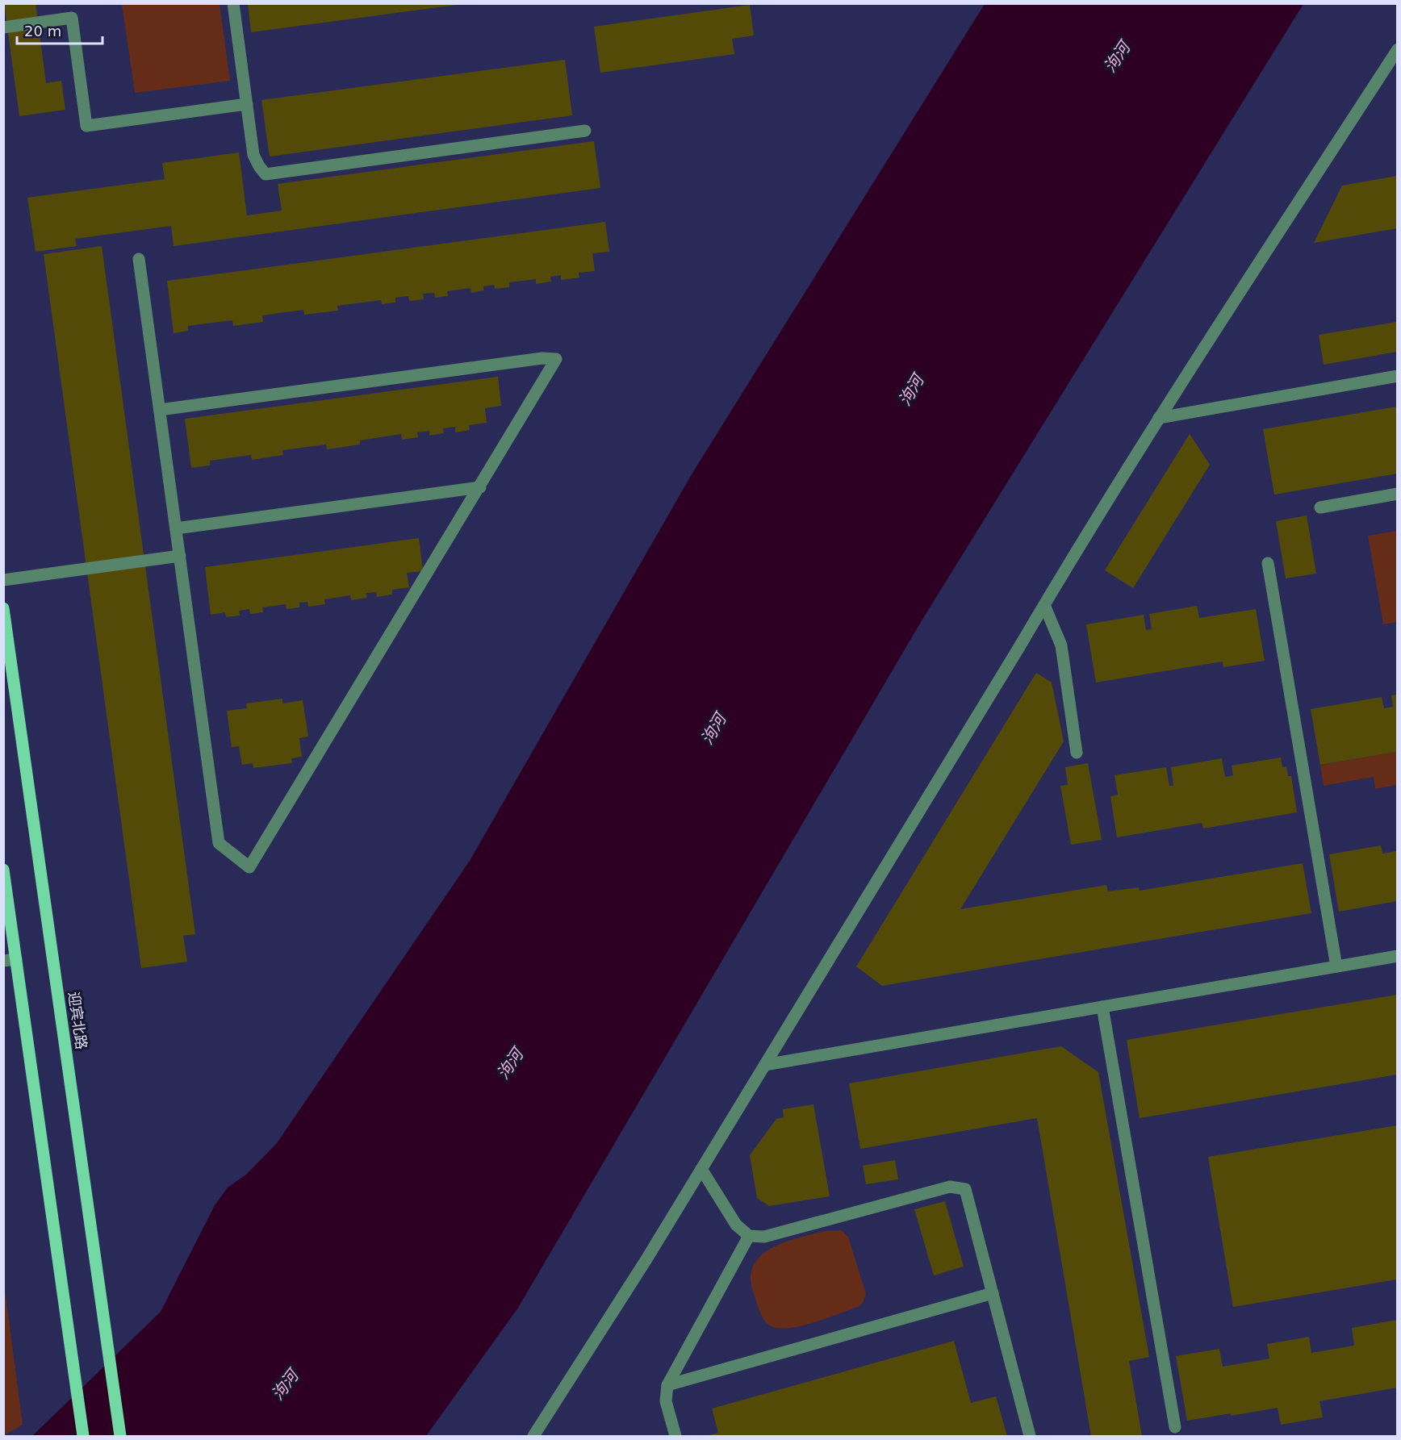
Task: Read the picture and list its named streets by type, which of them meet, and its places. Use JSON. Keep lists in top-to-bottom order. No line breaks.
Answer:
{"streets":{"main road":["迎宾北路"]},"water":["泃河"],"scale_bar":"20 m"}
